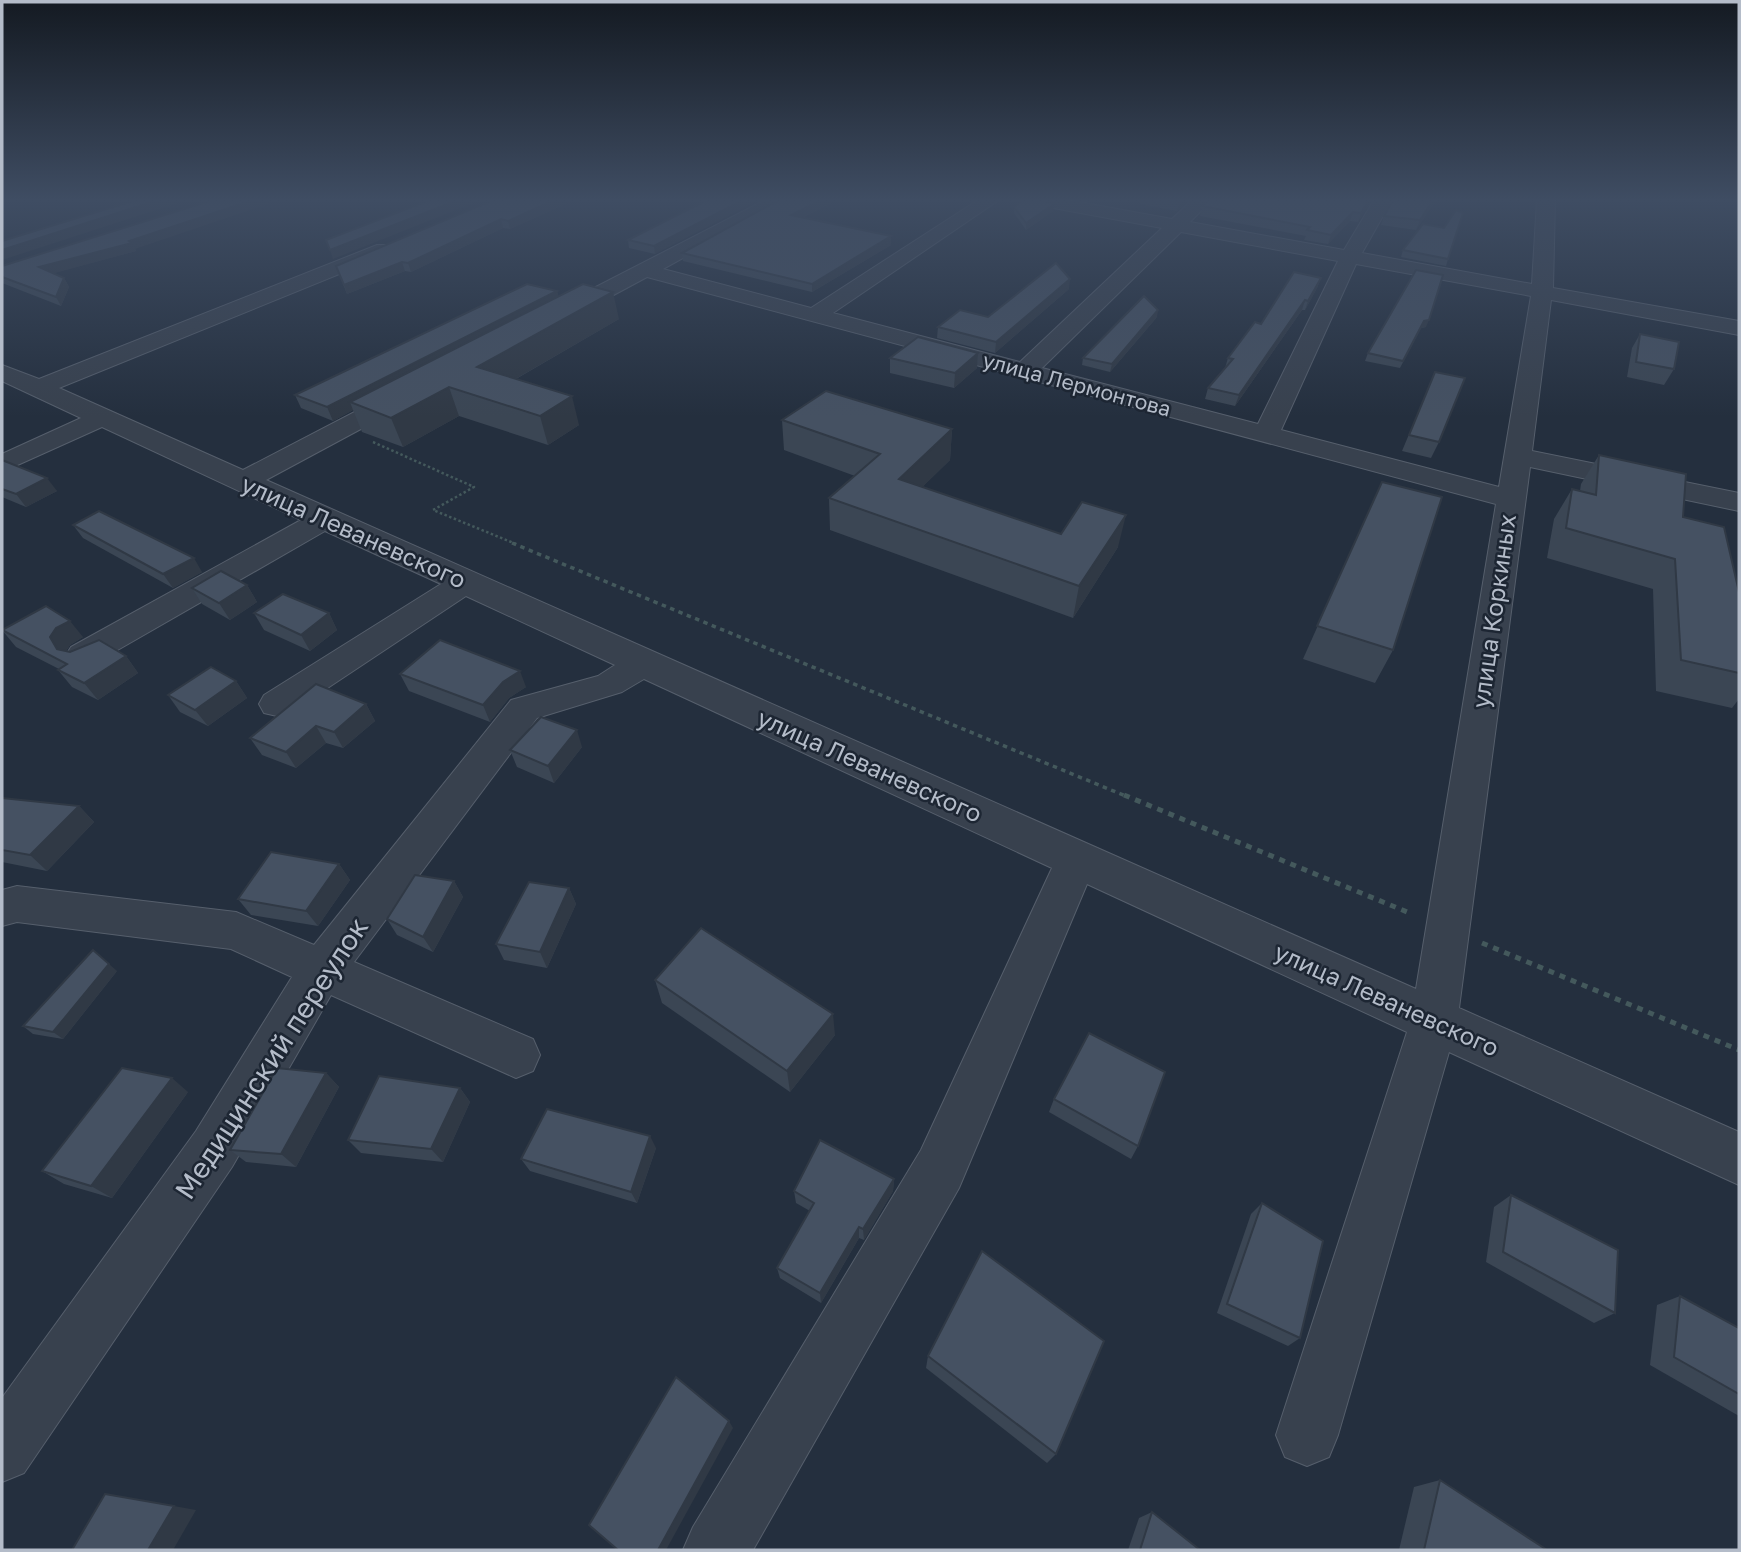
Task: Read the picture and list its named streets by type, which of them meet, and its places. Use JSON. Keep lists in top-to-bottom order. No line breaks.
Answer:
{"streets":{"street":["улица Лермонтова","улица Леваневского","улица Коркиных","Медицинский переулок"]},"crossings":[["улица Лермонтова","улица Коркиных"],["улица Леваневского","улица Коркиных"],["улица Леваневского","Медицинский переулок"]]}
